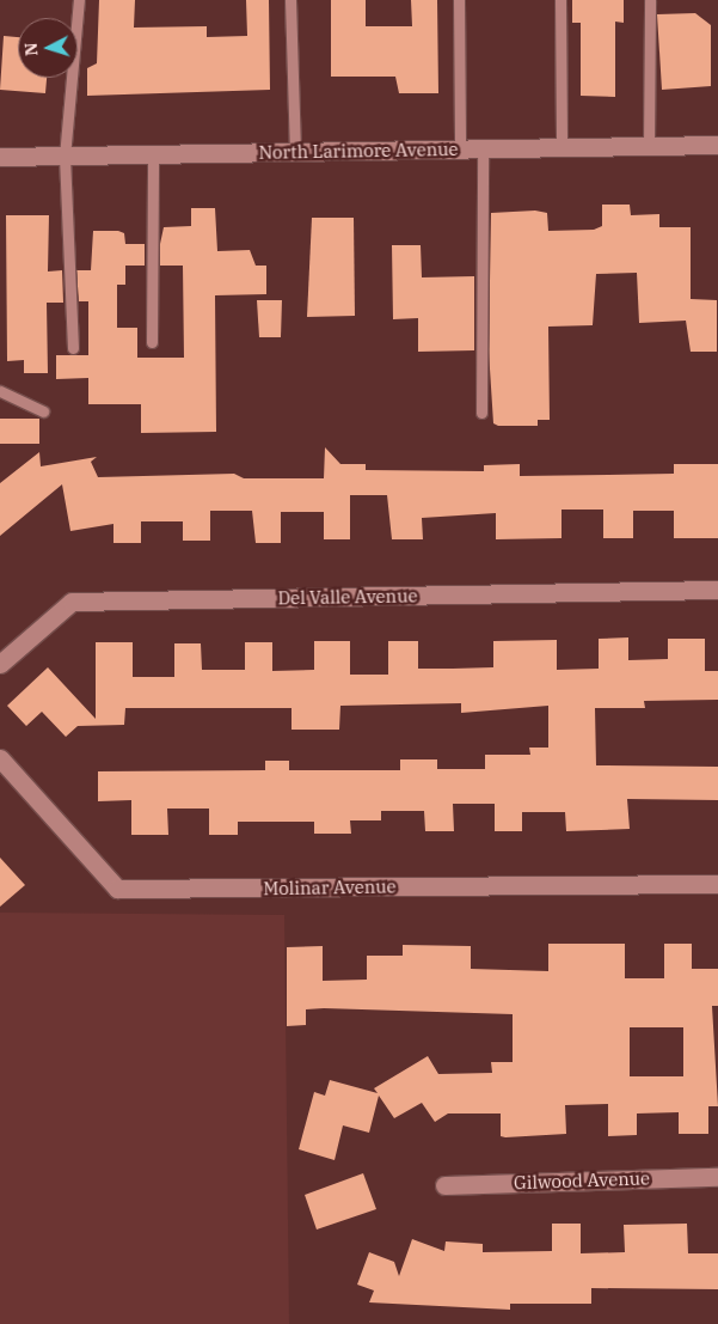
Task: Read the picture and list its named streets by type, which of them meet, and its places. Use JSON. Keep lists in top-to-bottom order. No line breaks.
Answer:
{"streets":{"street":["North Larimore Avenue","Del Valle Avenue","Molinar Avenue","Gilwood Avenue"]},"north":"left"}
